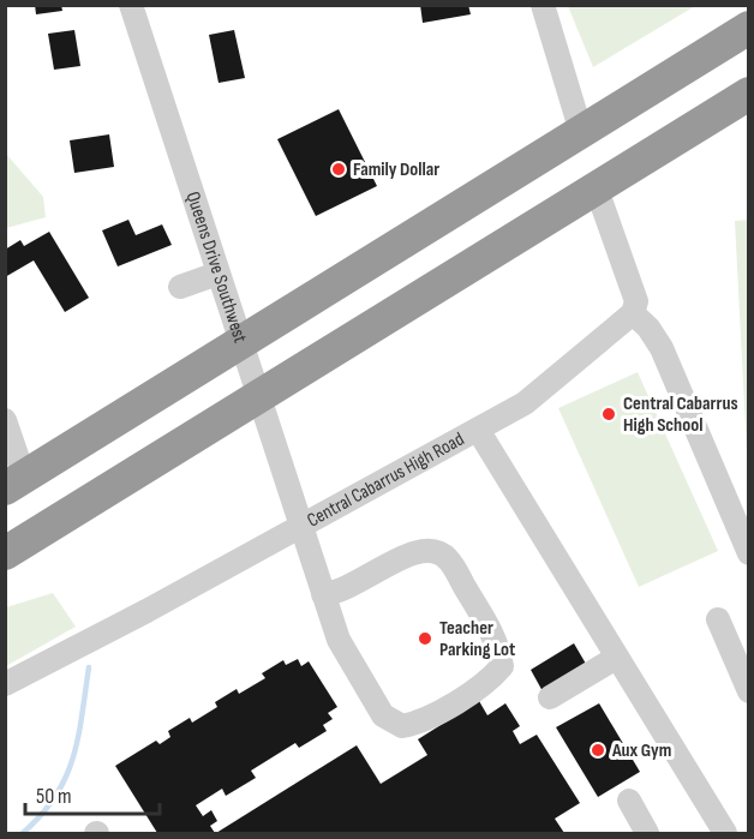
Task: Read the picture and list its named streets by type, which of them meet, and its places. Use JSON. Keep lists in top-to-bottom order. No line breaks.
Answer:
{"streets":{"street":["Queens Drive Southwest","Central Cabarrus High Road"]},"crossings":[["Queens Drive Southwest","Central Cabarrus High Road"]],"places":["Family Dollar","Central Cabarrus High School","Teacher Parking Lot","Aux Gym"],"scale_bar":"50 m"}
